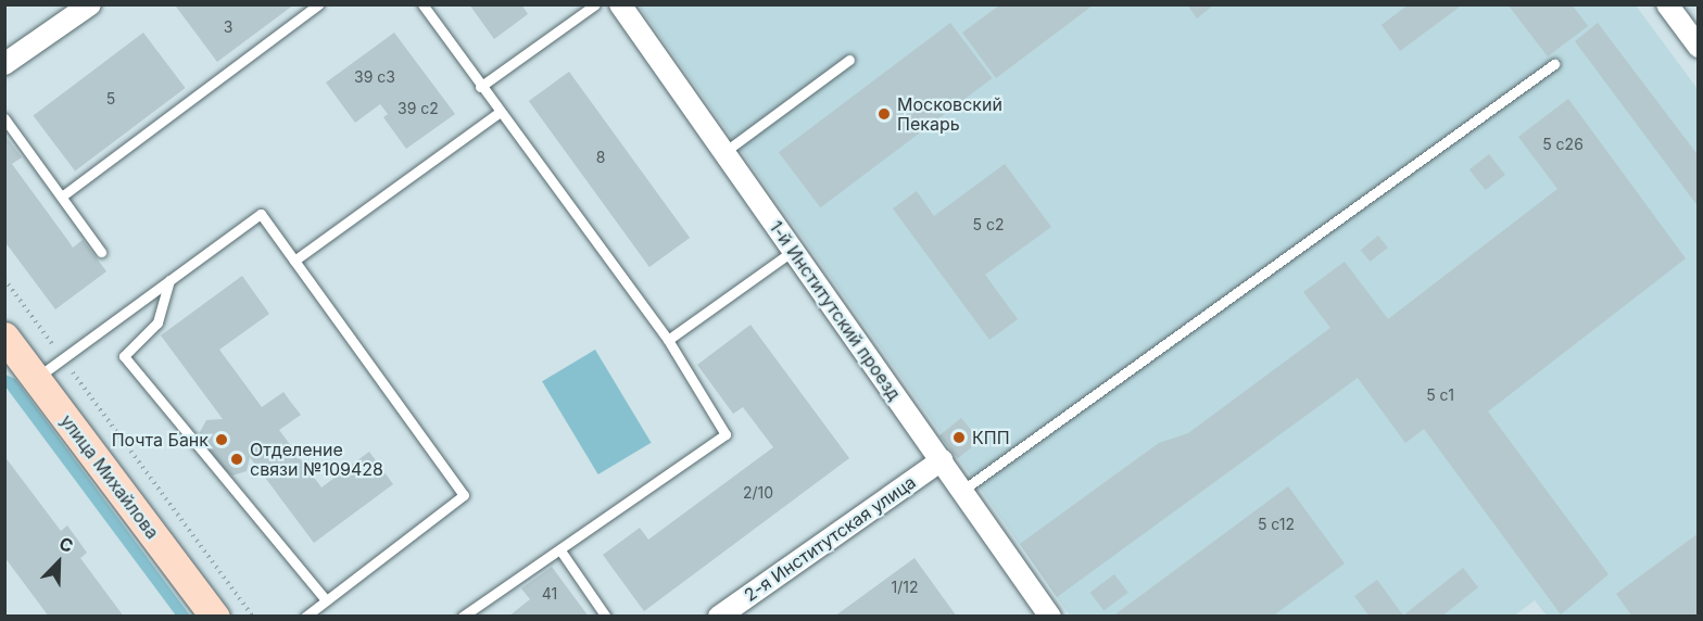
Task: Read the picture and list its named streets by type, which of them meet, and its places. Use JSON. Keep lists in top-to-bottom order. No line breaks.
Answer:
{"streets":{"street":["1-й Институтский проезд","улица Михайлова","2-я Институтская улица"]},"crossings":[["1-й Институтский проезд","2-я Институтская улица"]],"places":["Московский Пекарь","КПП","Почта Банк","Отделение связи №109428"],"house_numbers":["3","39 c3","5","39 c2","5 с26","8","5 с2","5 с1","2/10","5 с12","1/12","41"],"north":"top right"}
